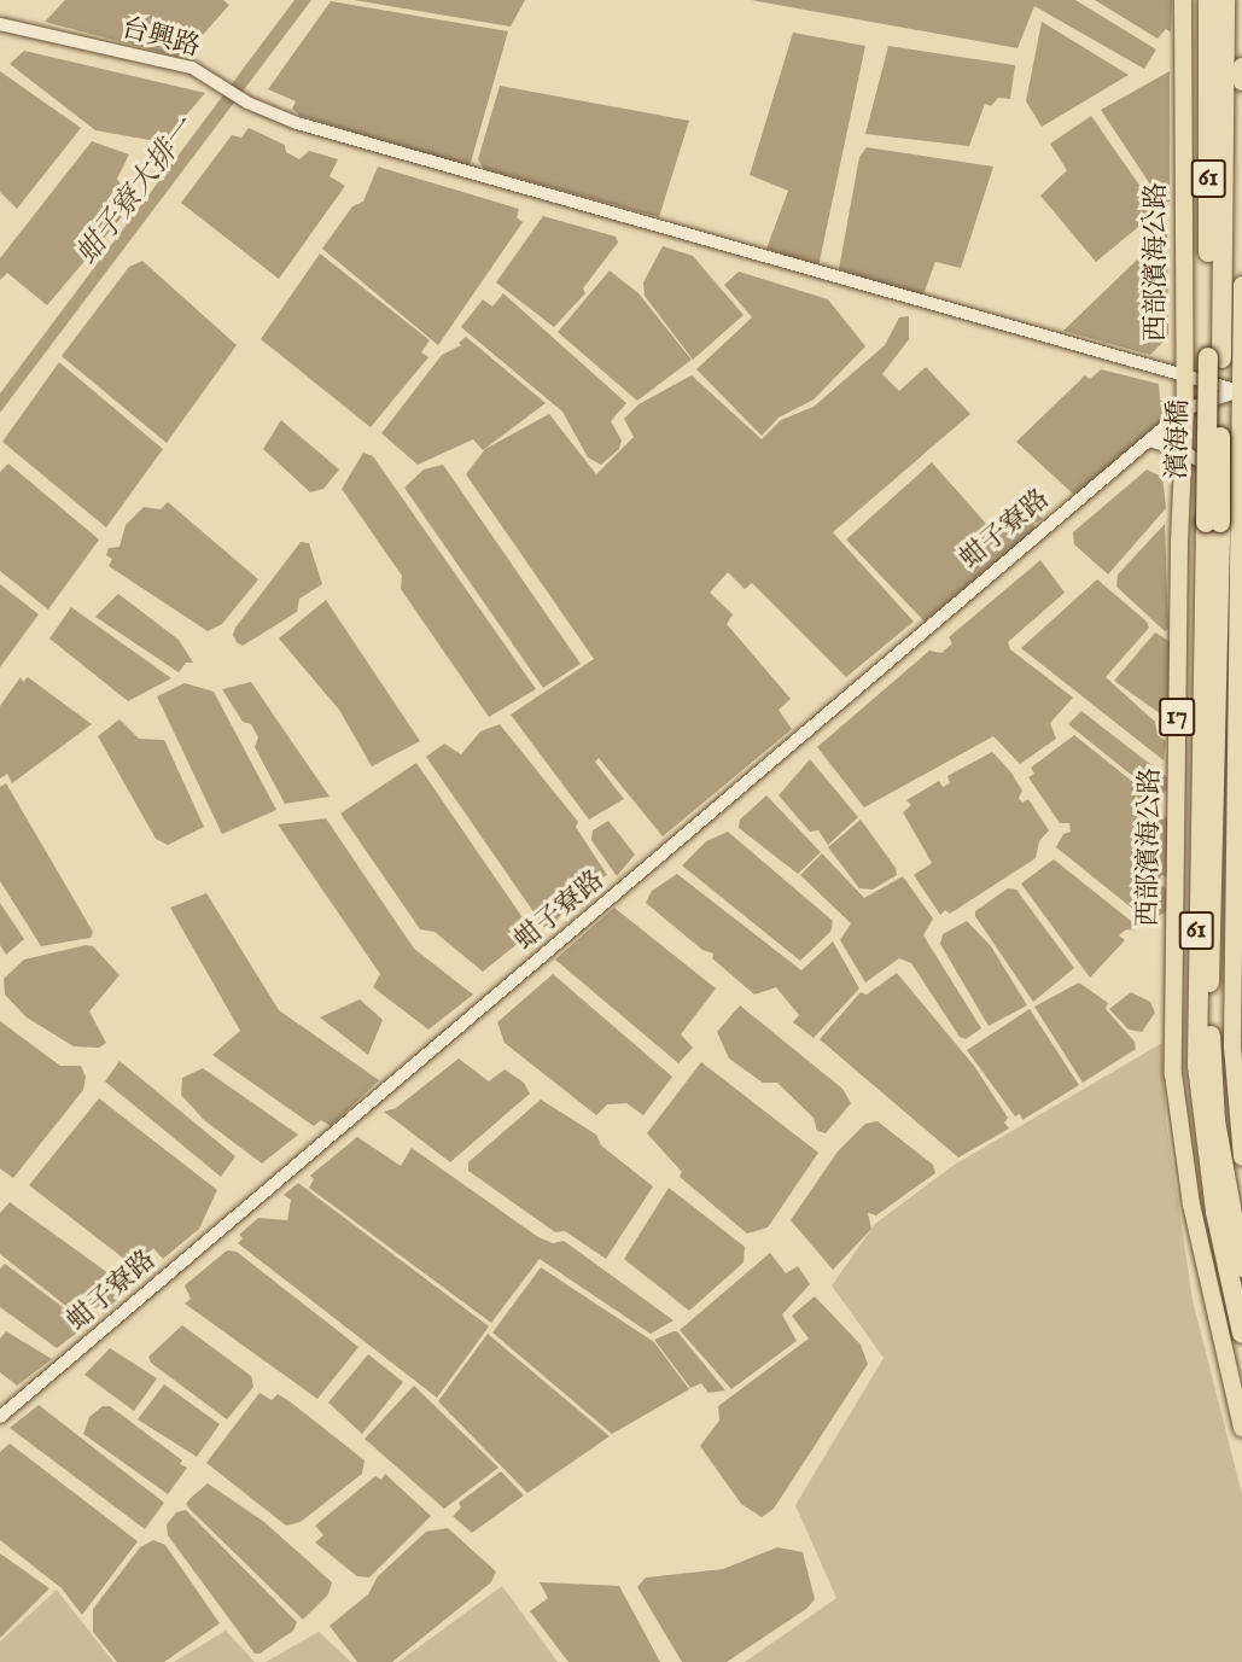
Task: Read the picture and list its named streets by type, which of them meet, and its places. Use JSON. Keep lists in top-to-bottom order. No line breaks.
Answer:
{"streets":{"highway":["61","濱海橋"],"main road":["西部濱海公路","17"],"street":["台興路","蚶子寮路"]},"crossings":[["台興路","西部濱海公路"],["61","濱海橋"],["西部濱海公路","蚶子寮路"]],"water":["蚶子寮大排一"]}
